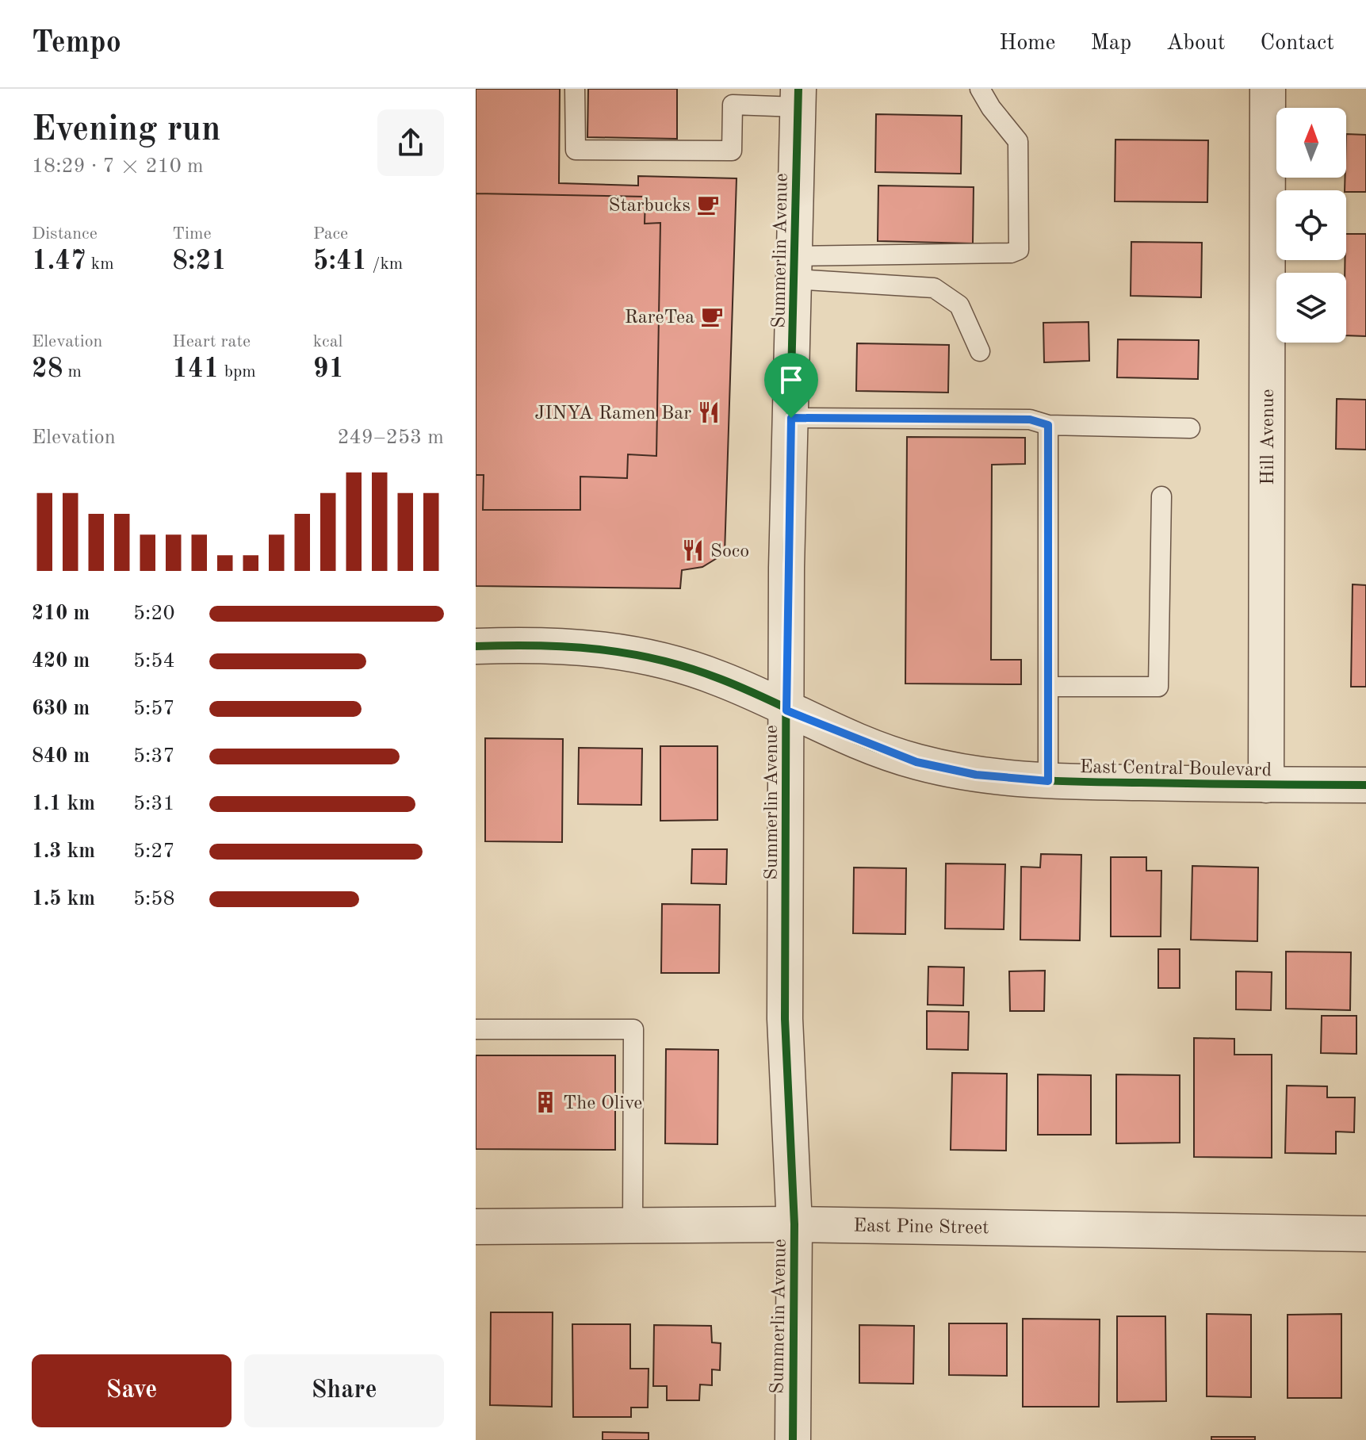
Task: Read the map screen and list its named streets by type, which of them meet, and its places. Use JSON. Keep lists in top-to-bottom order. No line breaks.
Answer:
{"streets":{"street":["Summerlin Avenue","Hill Avenue","East Central Boulevard","East Pine Street"]},"crossings":[["Summerlin Avenue","East Central Boulevard"],["Summerlin Avenue","East Pine Street"],["Hill Avenue","East Central Boulevard"]],"places":{"cafe":["Starbucks","RareTea"],"restaurant":["JINYA Ramen Bar","Soco"],"building":["The Olive"]},"north":"top","page":{"header":"Tempo","nav":["Home","Map","About","Contact"],"heading":["Evening run","18:29 · 7 × 210 m"],"stats":[["Distance","1.47 km"],["Time","8:21"],["Pace","5:41 /km"],["Elevation","28 m"],["Heart rate","141 bpm"],["kcal","91"]],"chart":["Elevation","249–253 m"],"list":[{"name":"210 m","note":"5:20"},{"name":"420 m","note":"5:54"},{"name":"630 m","note":"5:57"},{"name":"840 m","note":"5:37"},{"name":"1.1 km","note":"5:31"},{"name":"1.3 km","note":"5:27"},{"name":"1.5 km","note":"5:58"}],"buttons":["Save","Share"]}}
